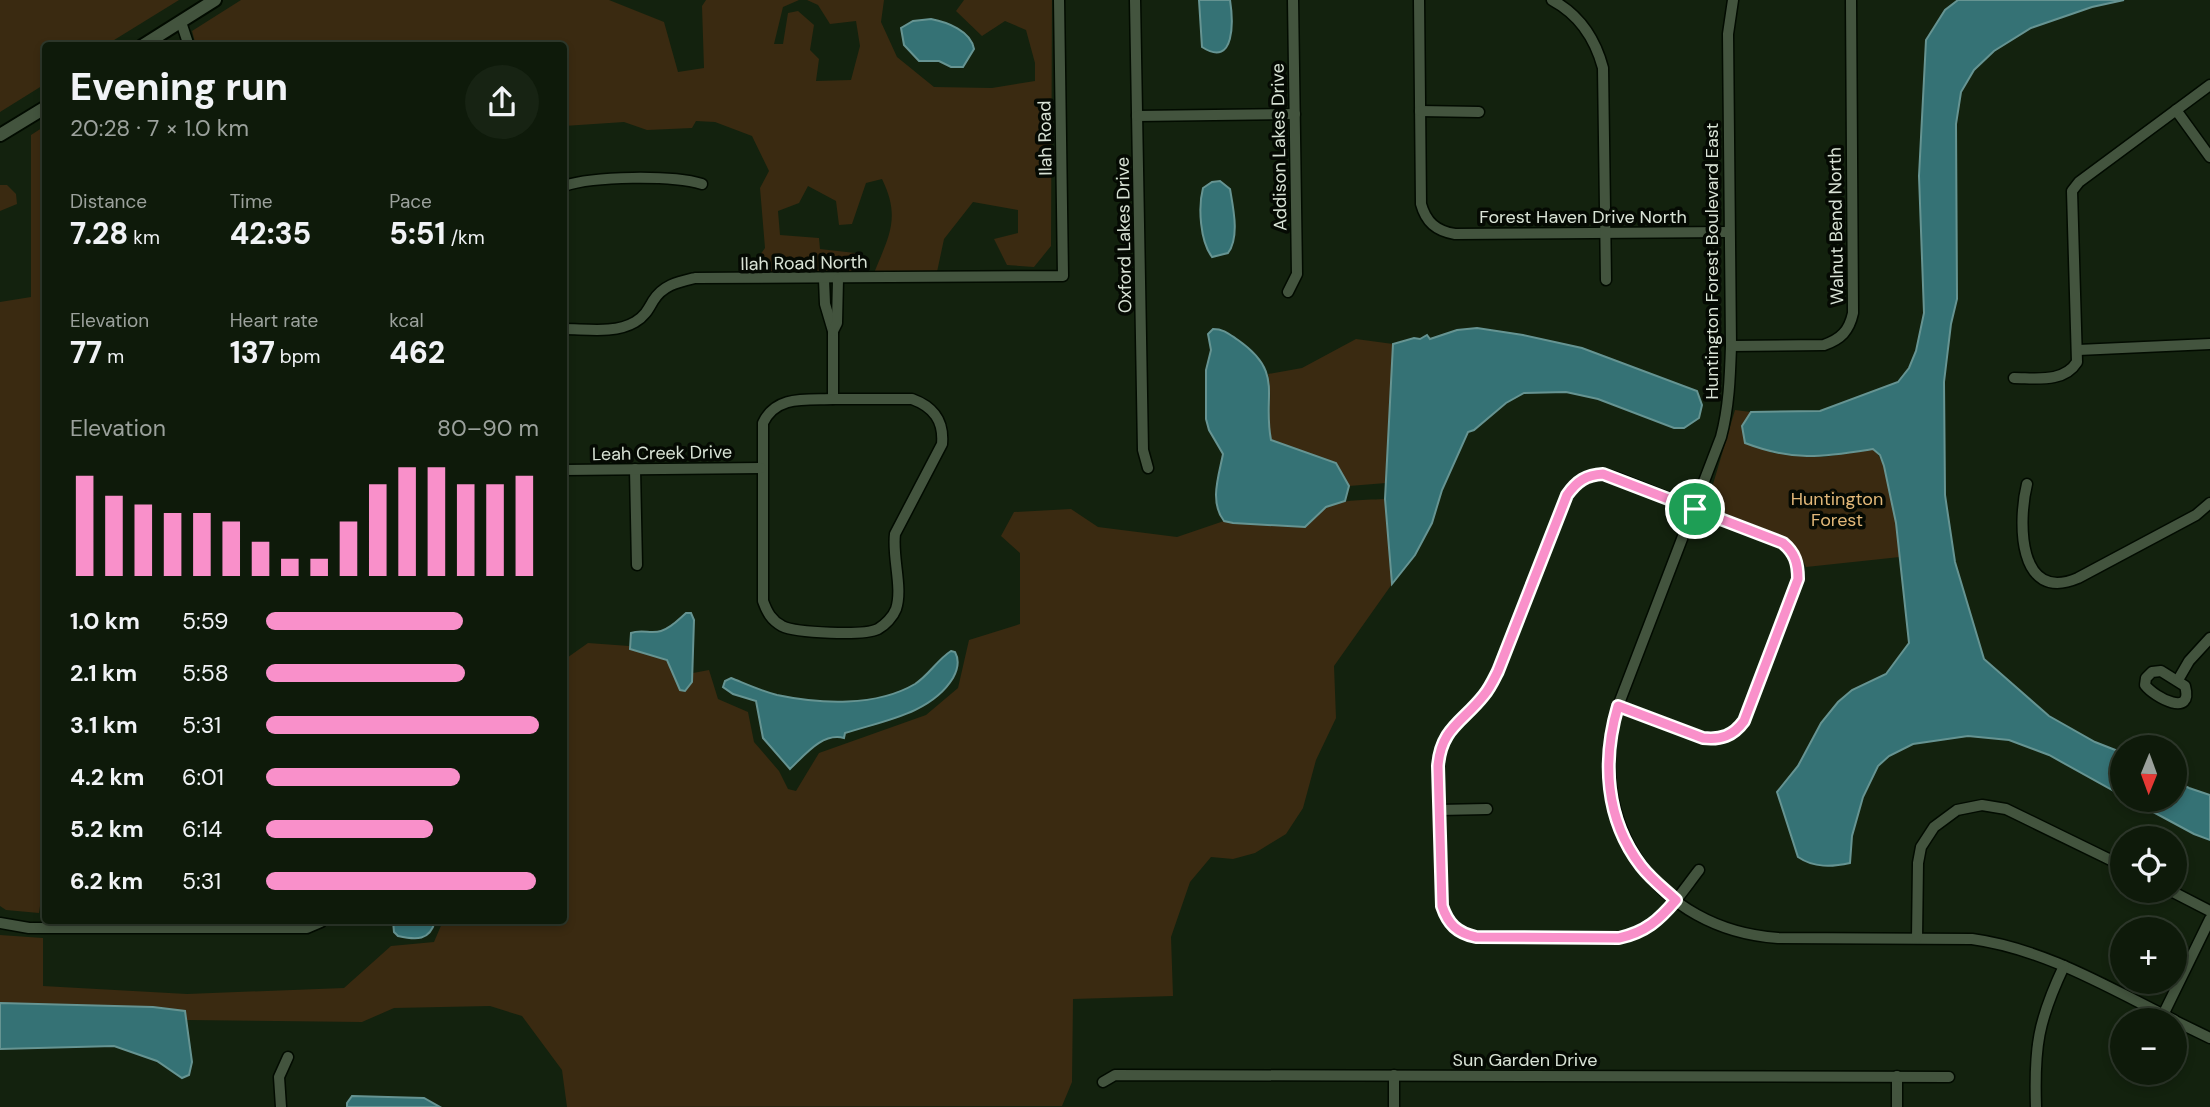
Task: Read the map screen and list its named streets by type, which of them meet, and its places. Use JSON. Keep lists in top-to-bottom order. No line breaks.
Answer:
{"streets":{"street":["Ilah Road","Addison Lakes Drive","Forest Haven Drive North","Walnut Bend North","Oxford Lakes Drive","Huntington Forest Boulevard East","Ilah Road North","Leah Creek Drive","Sun Garden Drive"]},"crossings":[["Ilah Road","Ilah Road North"],["Forest Haven Drive North","Huntington Forest Boulevard East"],["Walnut Bend North","Huntington Forest Boulevard East"]],"parks":["Huntington Forest"],"north":"bottom","page":{"heading":["Evening run","20:28 · 7 × 1.0 km"],"stats":[["Distance","7.28 km"],["Time","42:35"],["Pace","5:51 /km"],["Elevation","77 m"],["Heart rate","137 bpm"],["kcal","462"]],"chart":["Elevation","80–90 m"],"list":[{"name":"1.0 km","note":"5:59"},{"name":"2.1 km","note":"5:58"},{"name":"3.1 km","note":"5:31"},{"name":"4.2 km","note":"6:01"},{"name":"5.2 km","note":"6:14"},{"name":"6.2 km","note":"5:31"}],"map_buttons":["+","−"]}}
